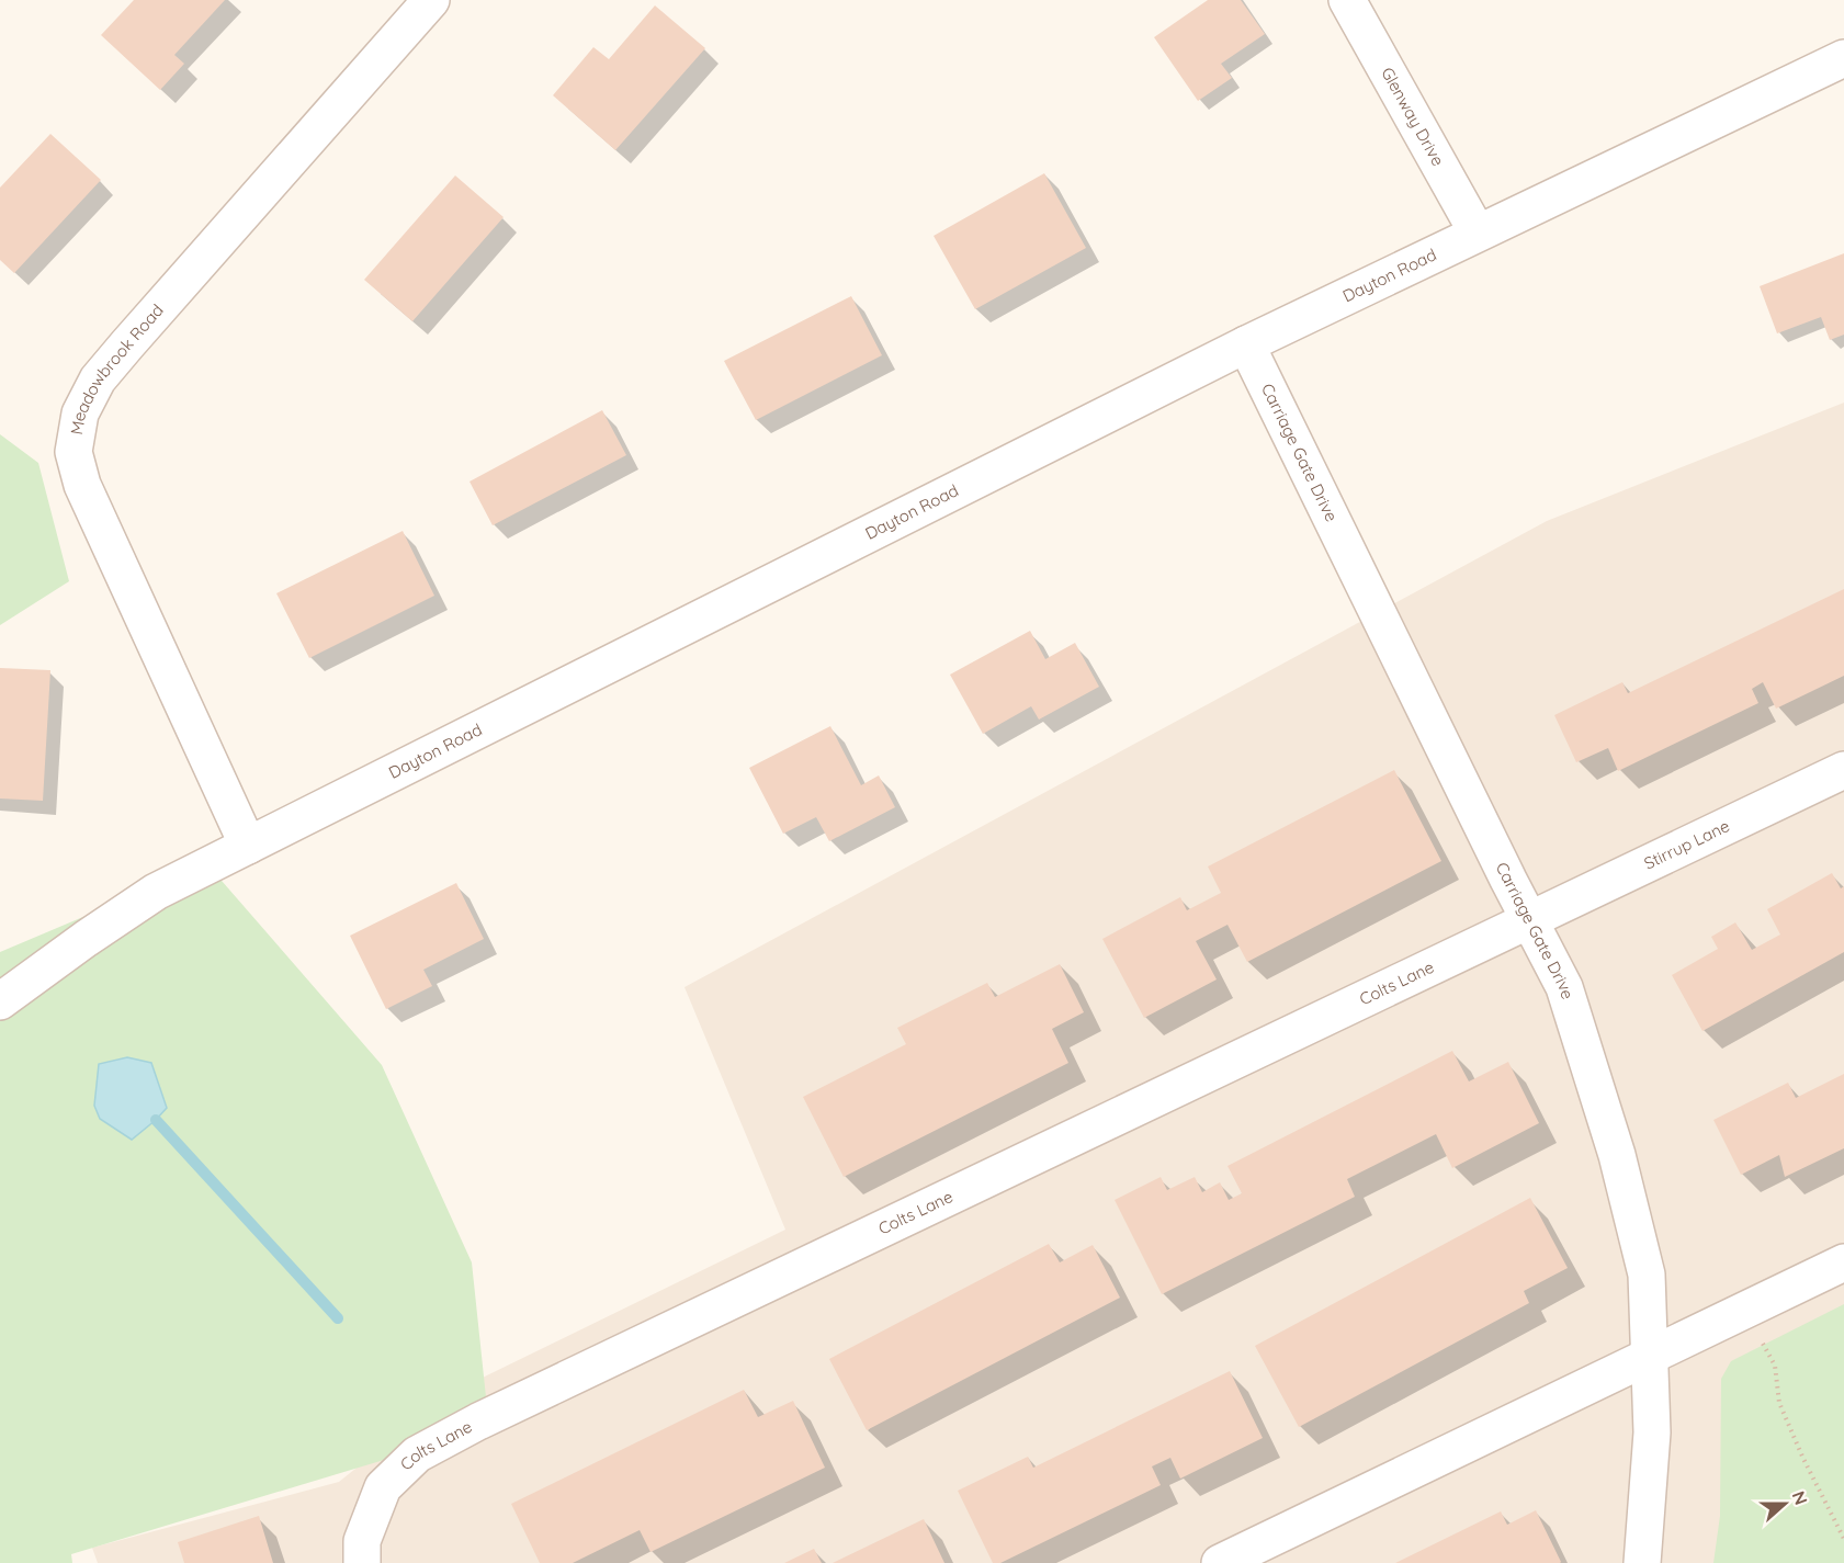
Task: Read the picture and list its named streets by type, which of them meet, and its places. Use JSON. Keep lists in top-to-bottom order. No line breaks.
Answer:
{"streets":{"street":["Glenway Drive","Dayton Road","Meadowbrook Road","Carriage Gate Drive","Stirrup Lane","Colts Lane"]},"crossings":[["Glenway Drive","Dayton Road"],["Dayton Road","Meadowbrook Road"],["Dayton Road","Carriage Gate Drive"],["Carriage Gate Drive","Stirrup Lane"],["Carriage Gate Drive","Colts Lane"],["Stirrup Lane","Colts Lane"]],"north":"right"}
